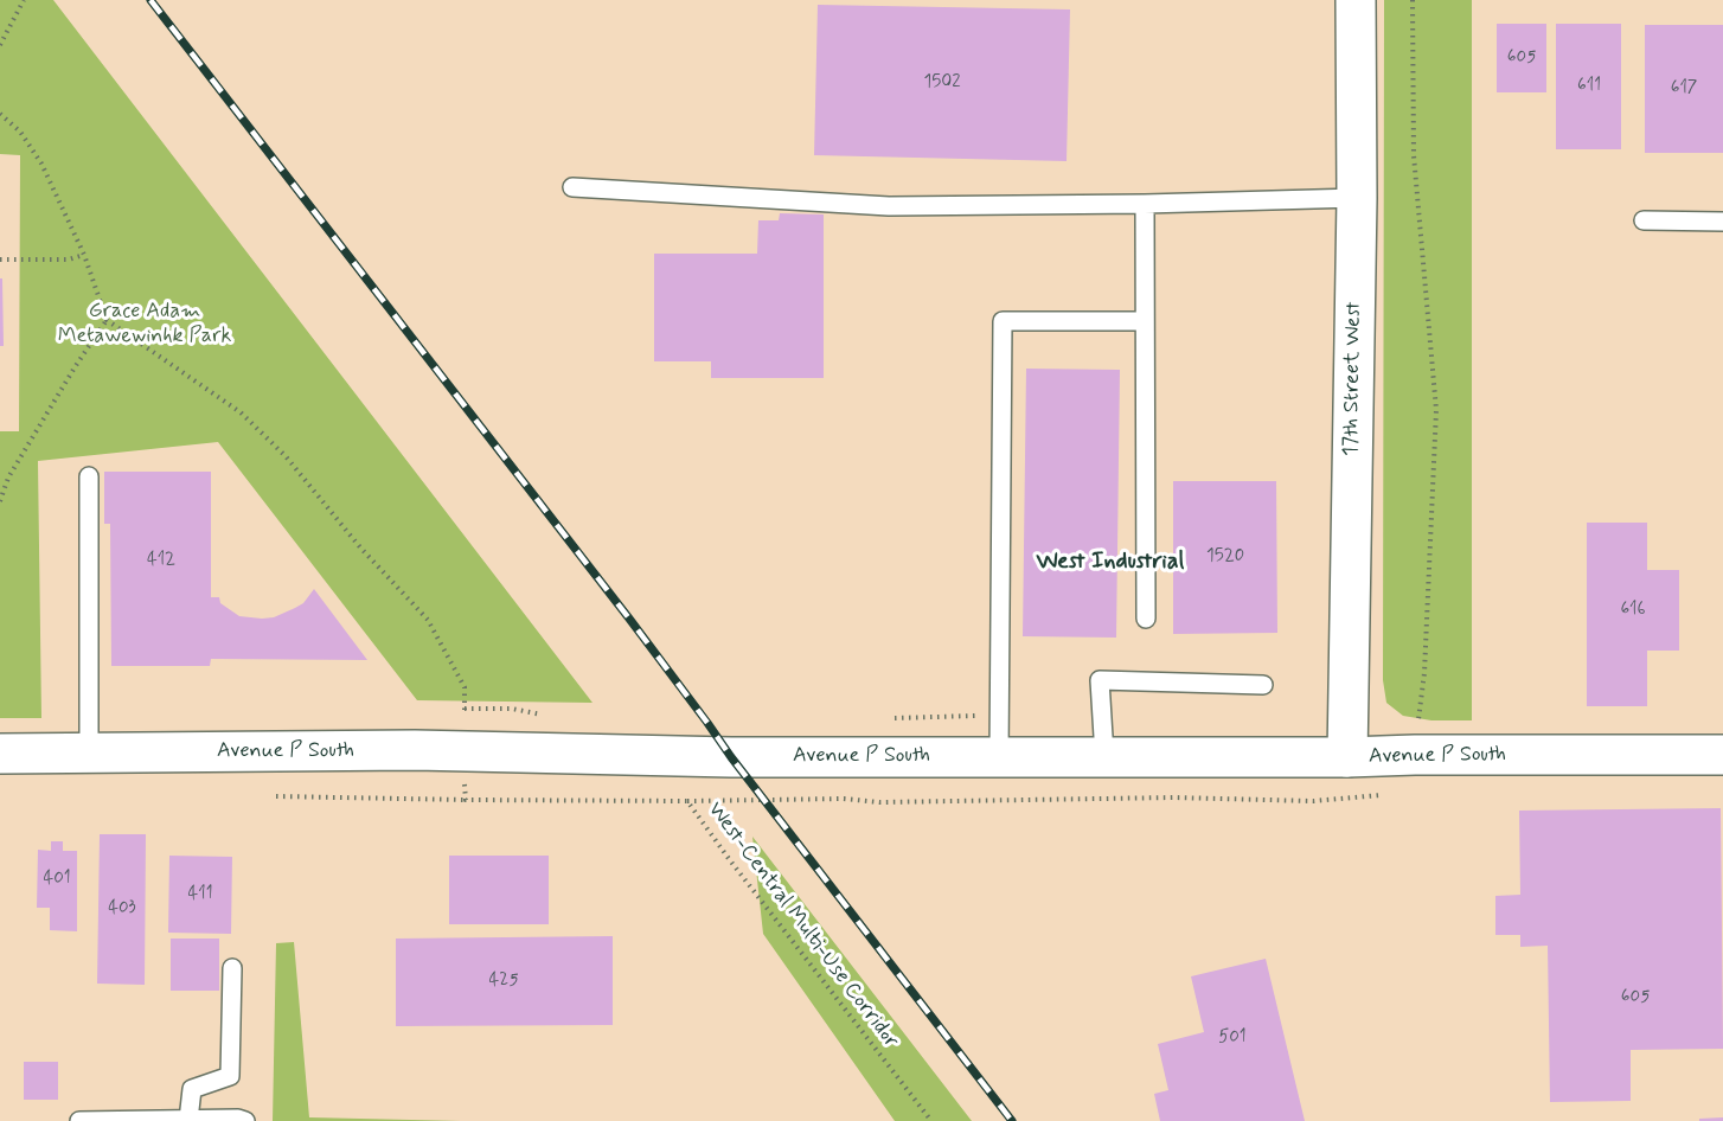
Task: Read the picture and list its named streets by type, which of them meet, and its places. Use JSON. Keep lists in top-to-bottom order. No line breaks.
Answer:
{"streets":{"main road":["17th Street West","Avenue P South"],"path":["West-Central Multi-Use Corridor"]},"crossings":[["17th Street West","Avenue P South"]],"districts":["West Industrial"],"parks":["Grace Adam Metawewinhk Park"],"house_numbers":["605","1502","611","617","1520","412","616","401","411","403","425","605","501"]}
